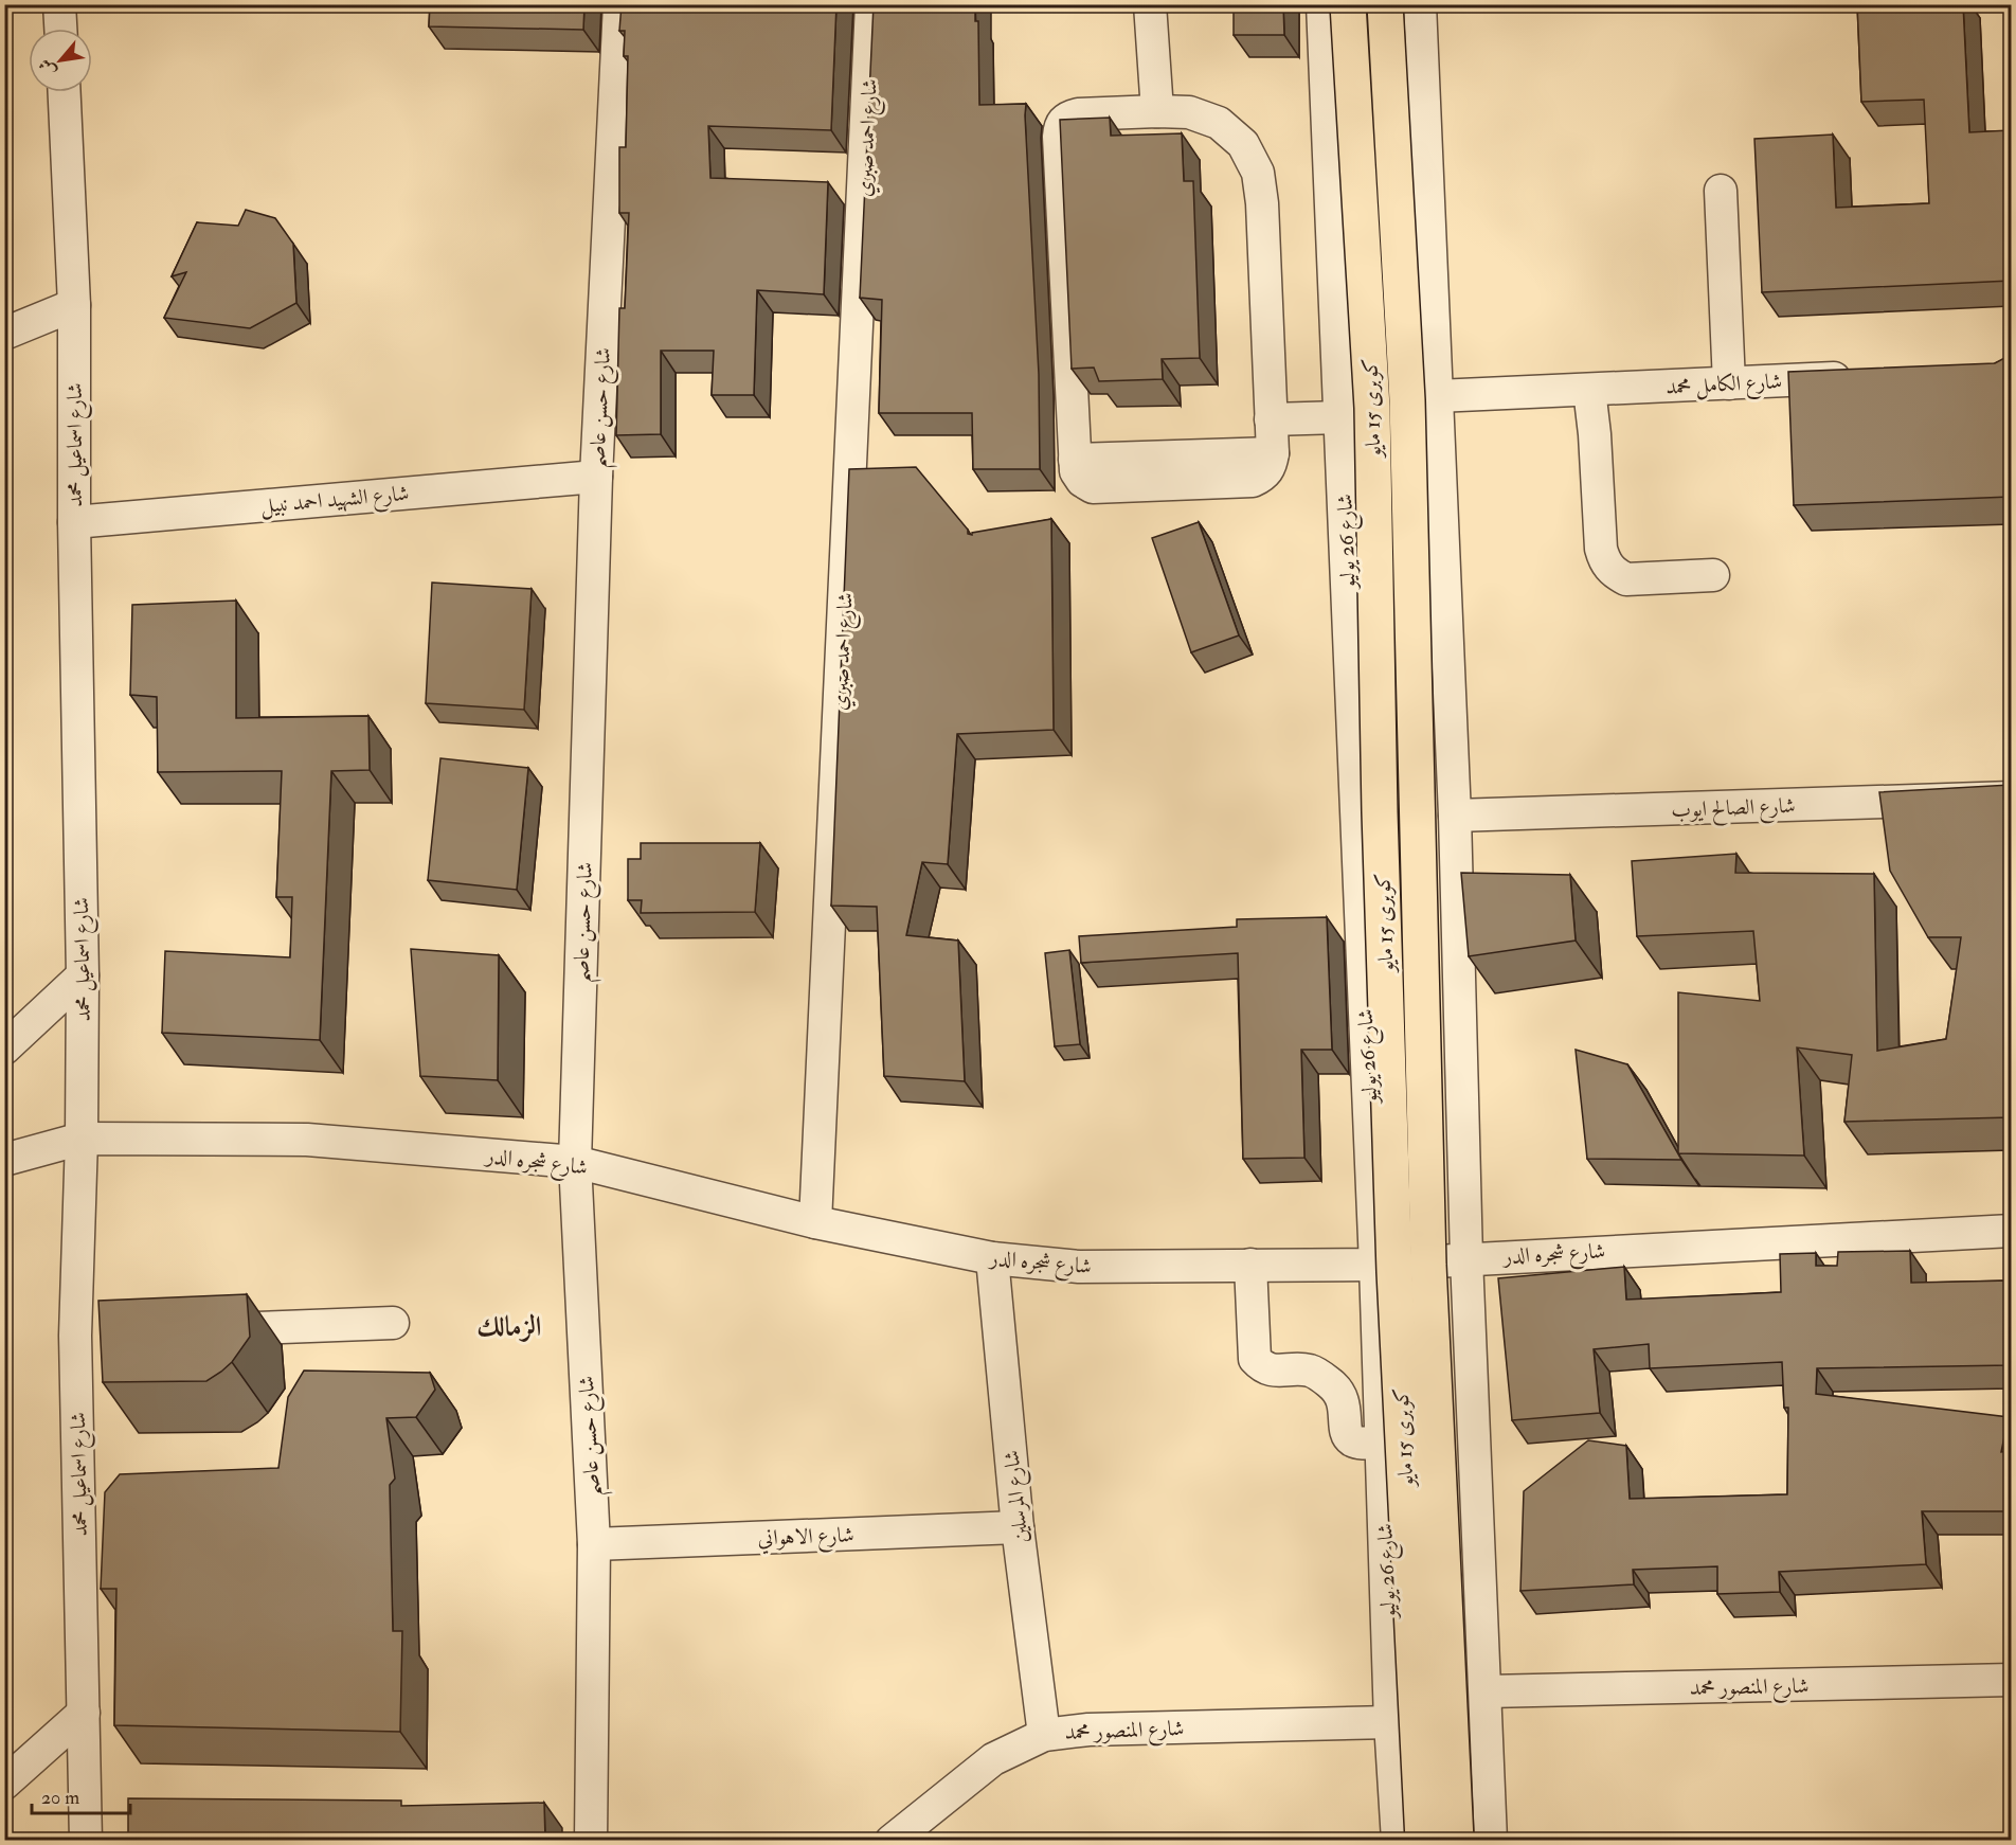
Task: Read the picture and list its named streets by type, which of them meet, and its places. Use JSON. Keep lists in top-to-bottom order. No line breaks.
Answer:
{"streets":{"highway":["كوبرى 15 مايو"],"street":["شارع احمد صبري","شارع الكامل محمد","شارع حسن عاصم","شارع اسماعيل محمد","شارع الشهيد احمد نبيل","شارع 26 يوليو","شارع الصالح ايوب","شارع شجره الدر","شارع المرسلين","شارع الاهواني","شارع المنصور محمد"]},"crossings":[["شارع احمد صبري","شارع شجره الدر"],["شارع حسن عاصم","شارع الشهيد احمد نبيل"],["شارع حسن عاصم","شارع شجره الدر"],["شارع حسن عاصم","شارع الاهواني"],["شارع اسماعيل محمد","شارع الشهيد احمد نبيل"],["شارع اسماعيل محمد","شارع شجره الدر"],["شارع 26 يوليو","شارع شجره الدر"],["شارع 26 يوليو","شارع المنصور محمد"],["شارع شجره الدر","شارع المرسلين"],["شارع المرسلين","شارع الاهواني"],["شارع المرسلين","شارع المنصور محمد"]],"districts":["الزمالك"],"scale_bar":"20 m","north":"bottom left"}
